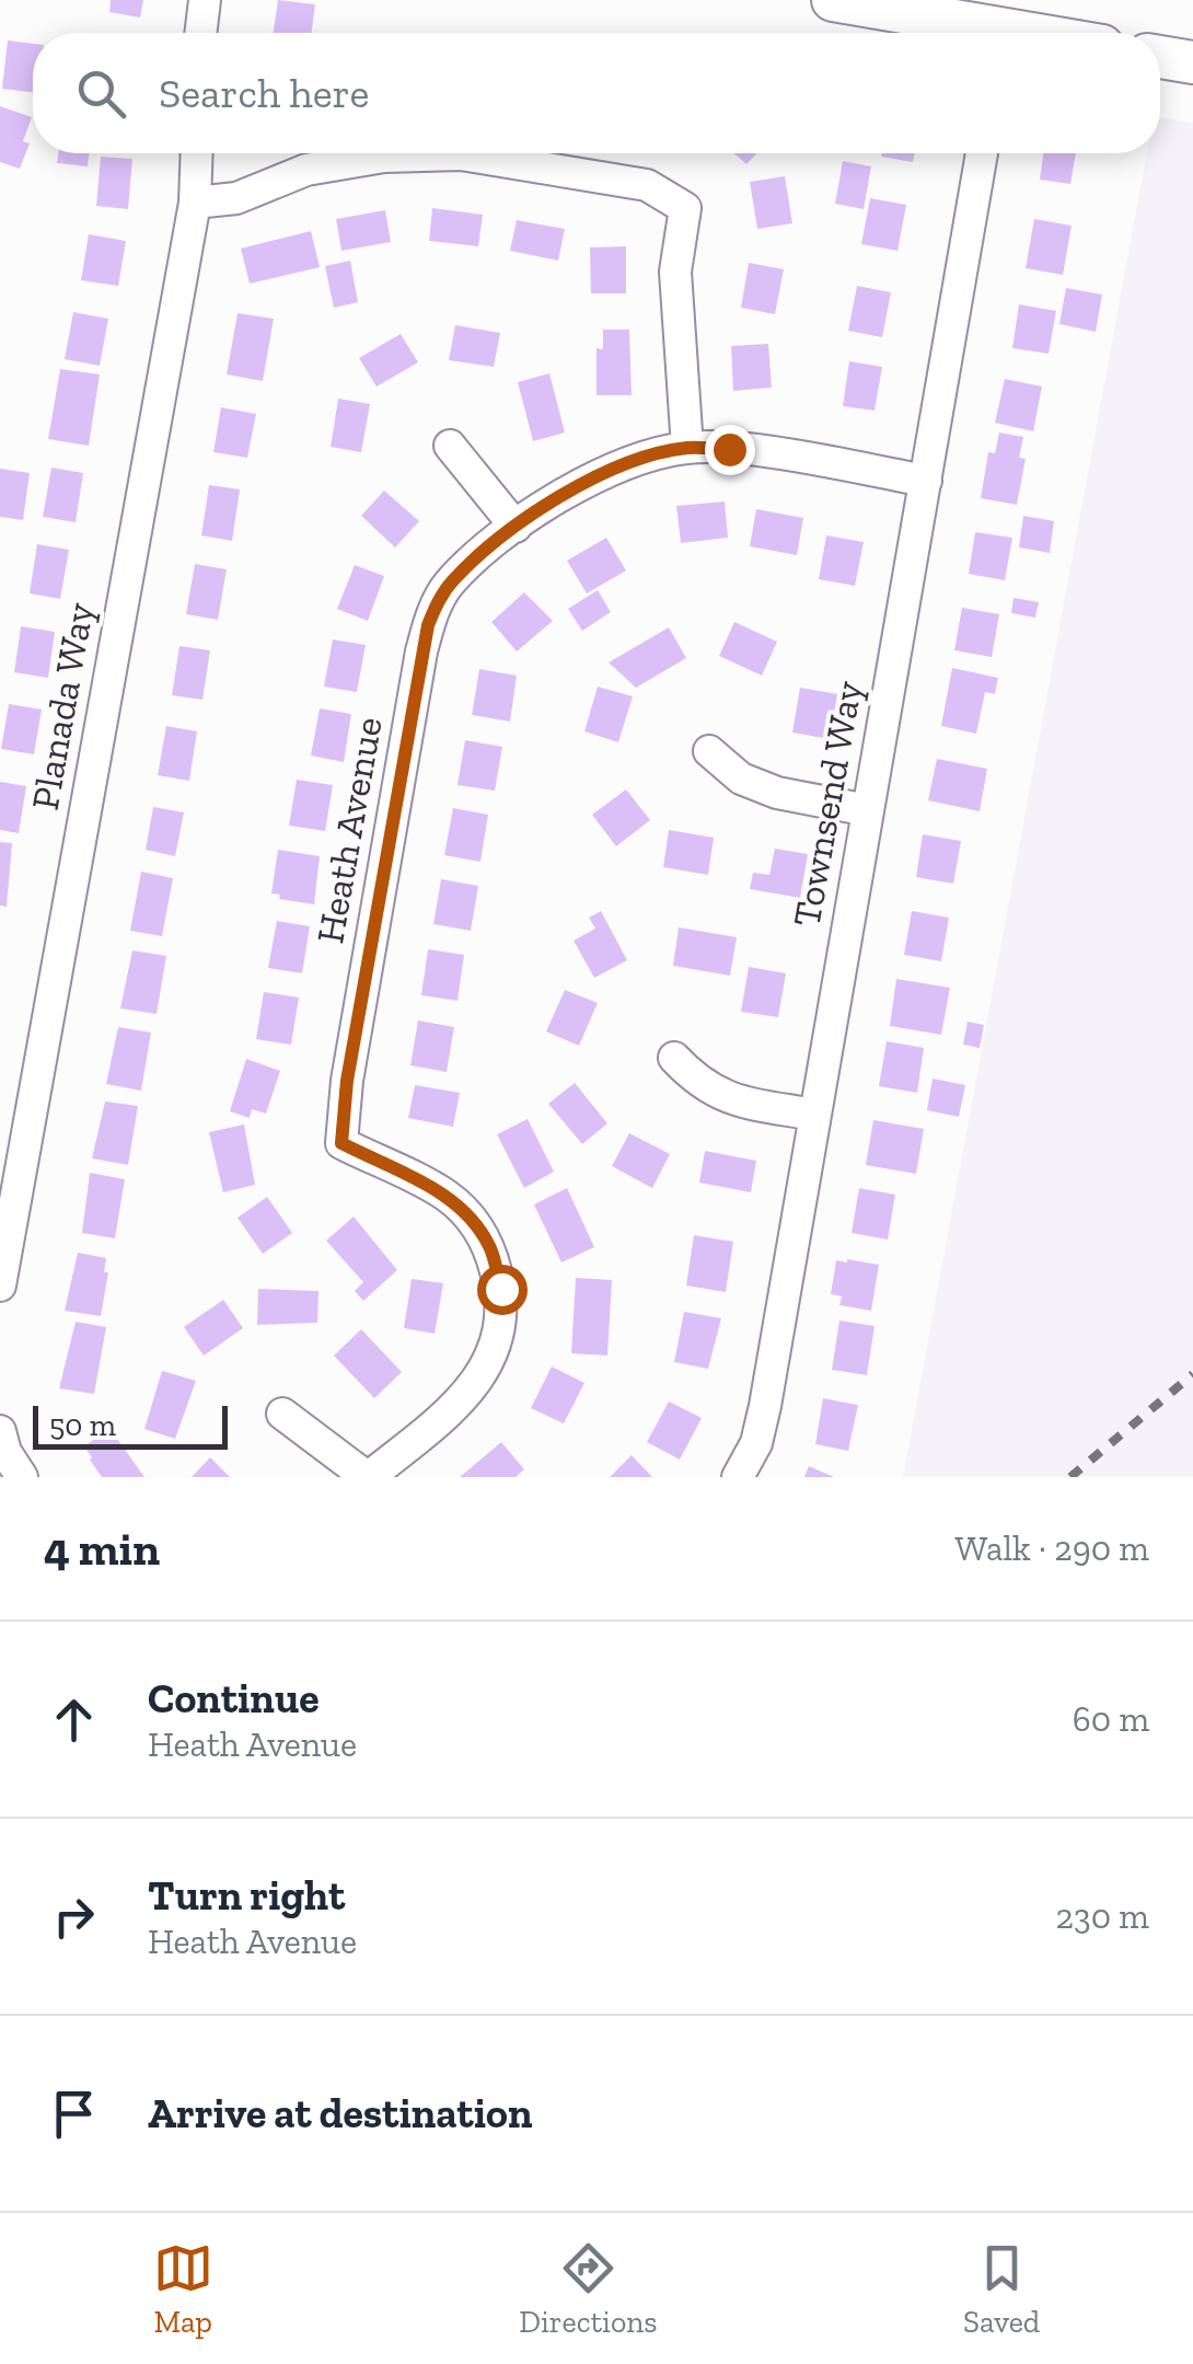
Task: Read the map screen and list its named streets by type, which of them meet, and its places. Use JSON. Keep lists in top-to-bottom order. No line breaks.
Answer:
{"streets":{"street":["Planada Way","Townsend Way","Heath Avenue"]},"crossings":[["Townsend Way","Heath Avenue"]],"scale_bar":"50 m","page":{"search":"Search here","scale":"50 m","heading":["4 min","Walk · 290 m"],"list":[["Continue","Heath Avenue","60 m"],["Turn right","Heath Avenue","230 m"],"Arrive at destination"],"nav":["Map","Directions","Saved"]}}
